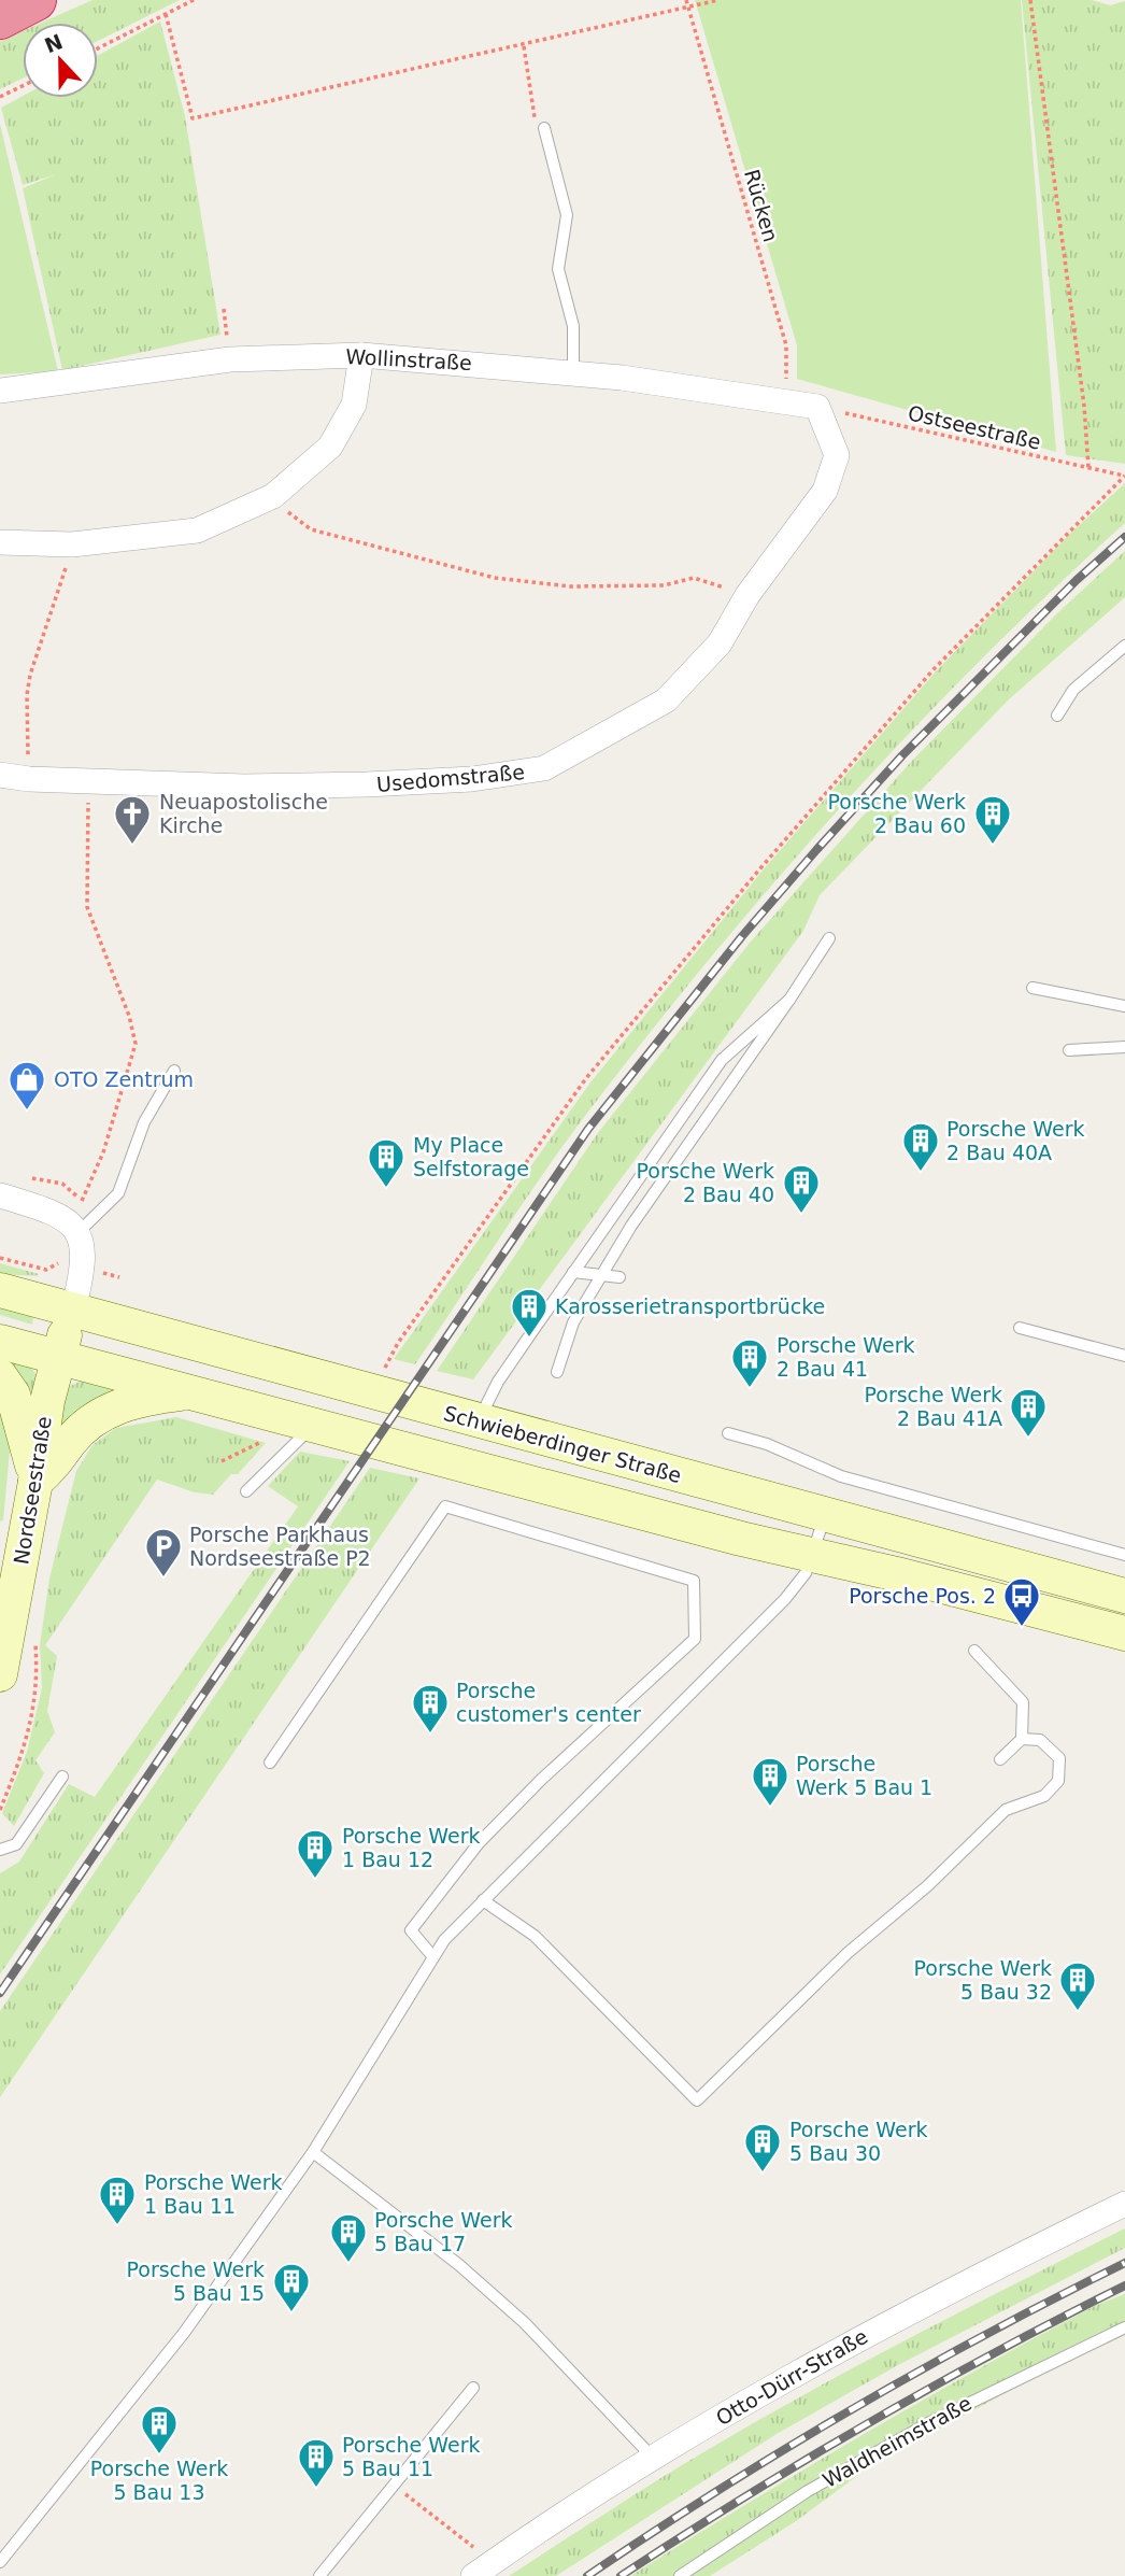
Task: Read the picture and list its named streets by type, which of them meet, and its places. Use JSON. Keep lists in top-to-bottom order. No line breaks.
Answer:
{"streets":{"main road":["Schwieberdinger Straße","Nordseestraße"],"street":["Wollinstraße","Usedomstraße","Otto-Dürr-Straße"],"lane":["Waldheimstraße"],"path":["Rücken","Ostseestraße"]},"crossings":[["Rücken","Wollinstraße"],["Rücken","Ostseestraße"],["Rücken","Usedomstraße"],["Wollinstraße","Ostseestraße"],["Wollinstraße","Usedomstraße"],["Ostseestraße","Usedomstraße"],["Schwieberdinger Straße","Nordseestraße"]],"places":{"church":["Neuapostolische Kirche"],"building":["Porsche Werk 2 Bau 60","Porsche Werk 2 Bau 40A","My Place Selfstorage","Porsche Werk 2 Bau 40","Karosserietransportbrücke","Porsche Werk 2 Bau 41","Porsche Werk 2 Bau 41A","Porsche customer's center","Porsche Werk 5 Bau 1","Porsche Werk 1 Bau 12","Porsche Werk 5 Bau 32","Porsche Werk 5 Bau 30","Porsche Werk 1 Bau 11","Porsche Werk 5 Bau 17","Porsche Werk 5 Bau 15","Porsche Werk 5 Bau 13","Porsche Werk 5 Bau 11"],"shop":["OTO Zentrum"],"parking":["Porsche Parkhaus Nordseestraße P2"],"bus stop":["Porsche Pos. 2"]},"north":"top"}
